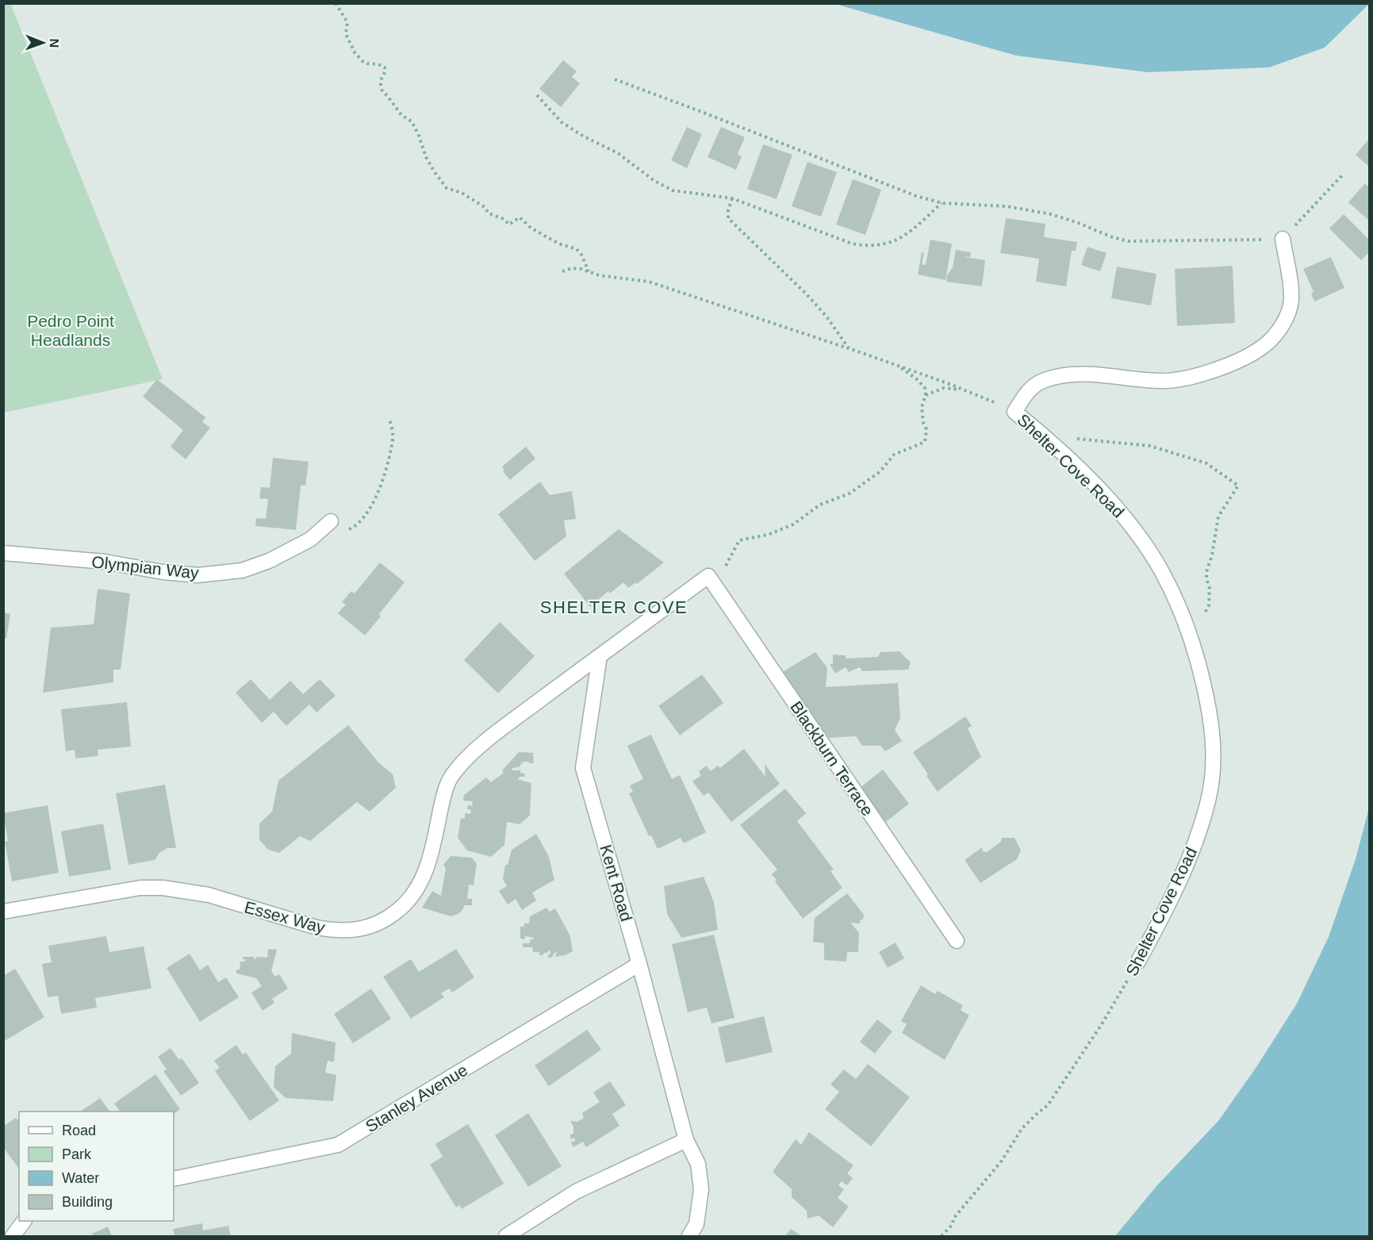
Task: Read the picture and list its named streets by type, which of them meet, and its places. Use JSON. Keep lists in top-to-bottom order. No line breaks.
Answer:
{"streets":{"street":["Shelter Cove Road","Olympian Way","Blackburn Terrace","Kent Road","Essex Way","Stanley Avenue"]},"crossings":[["Kent Road","Essex Way"],["Kent Road","Stanley Avenue"]],"districts":["SHELTER COVE"],"parks":["Pedro Point Headlands"],"legend":["Road","Park","Water","Building"],"north":"right"}
